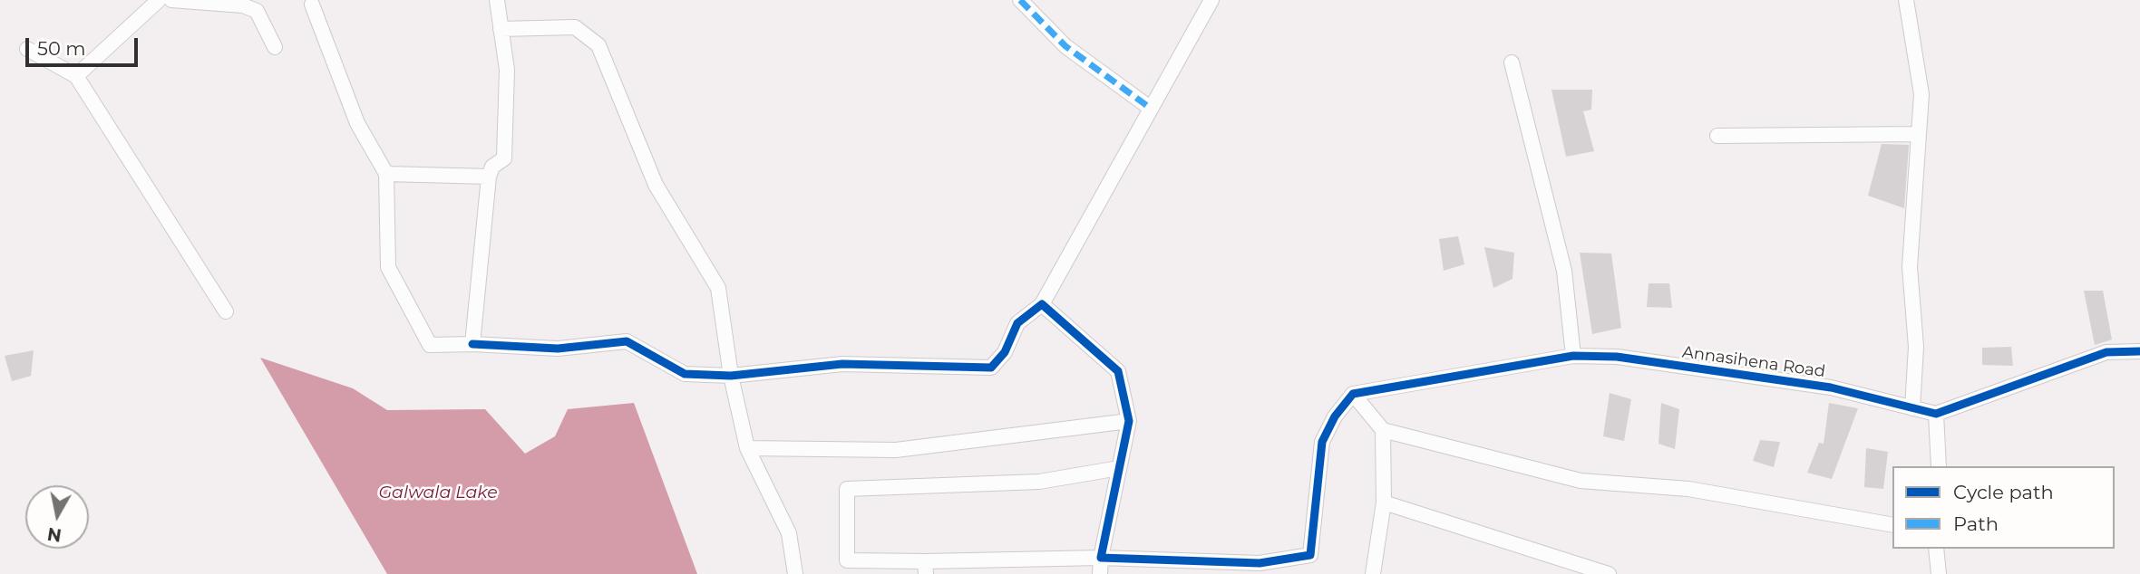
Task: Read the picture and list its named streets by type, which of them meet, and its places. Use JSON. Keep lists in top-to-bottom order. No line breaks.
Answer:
{"streets":{"street":["Annasihena Road"]},"water":["Galwala Lake"],"legend":["Cycle path","Path"],"scale_bar":"50 m","north":"bottom"}
